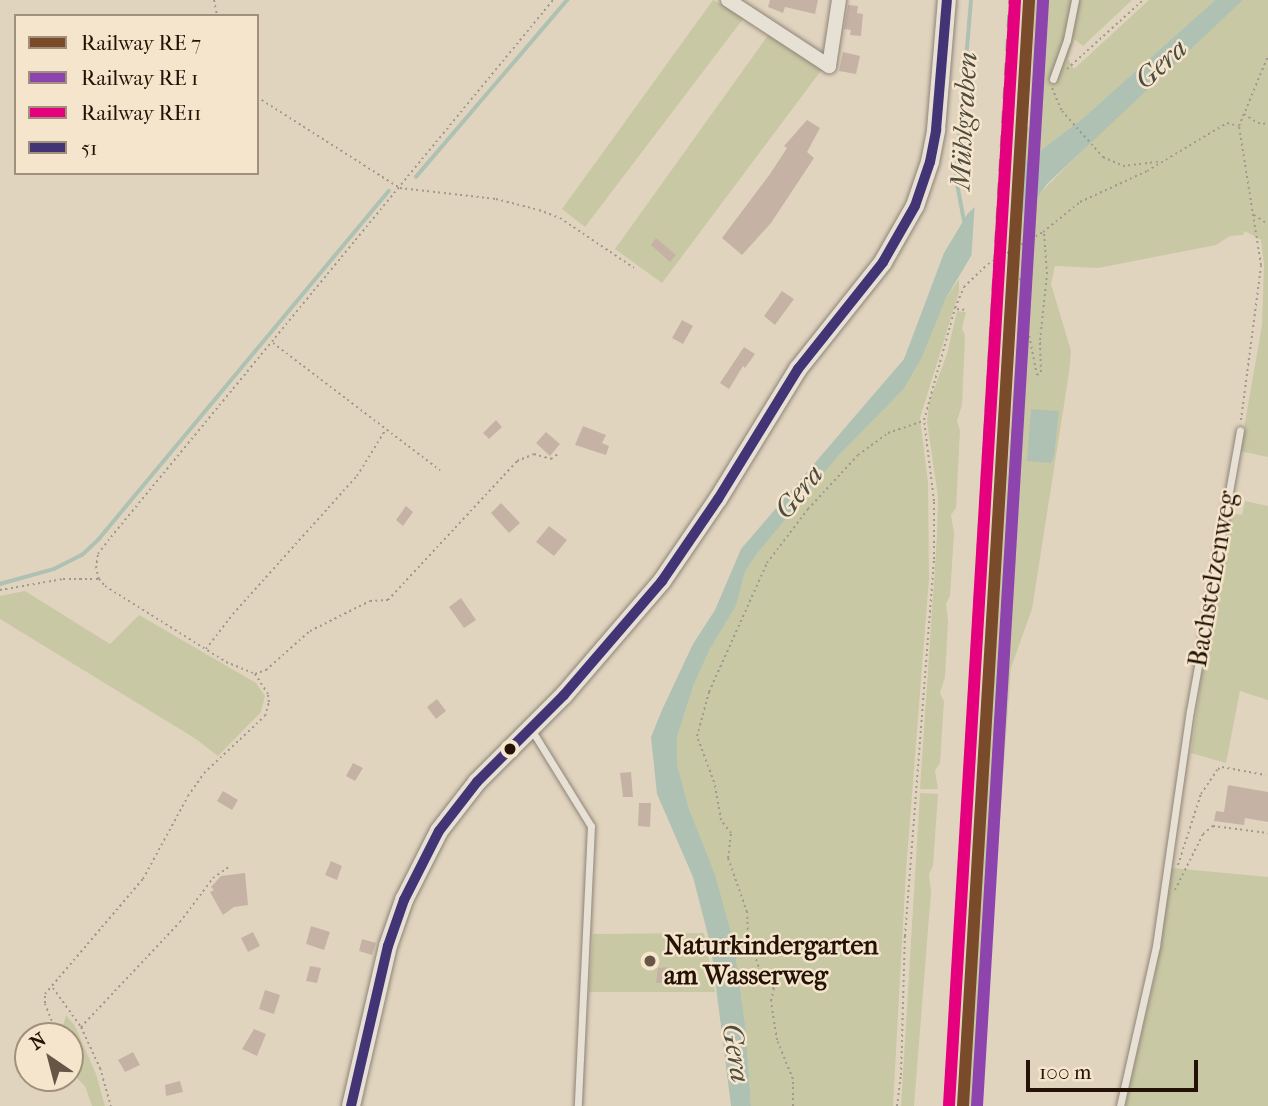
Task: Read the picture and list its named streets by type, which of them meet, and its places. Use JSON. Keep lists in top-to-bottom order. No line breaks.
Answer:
{"streets":{"lane":["Bachstelzenweg"]},"water":["Gera","Mühlgraben"],"places":["Naturkindergarten am Wasserweg"],"lines":["rail line RE11","transit line 51"],"legend":["Railway RE 7","Railway RE 1","Railway RE11","51"],"scale_bar":"100 m","north":"top left"}
